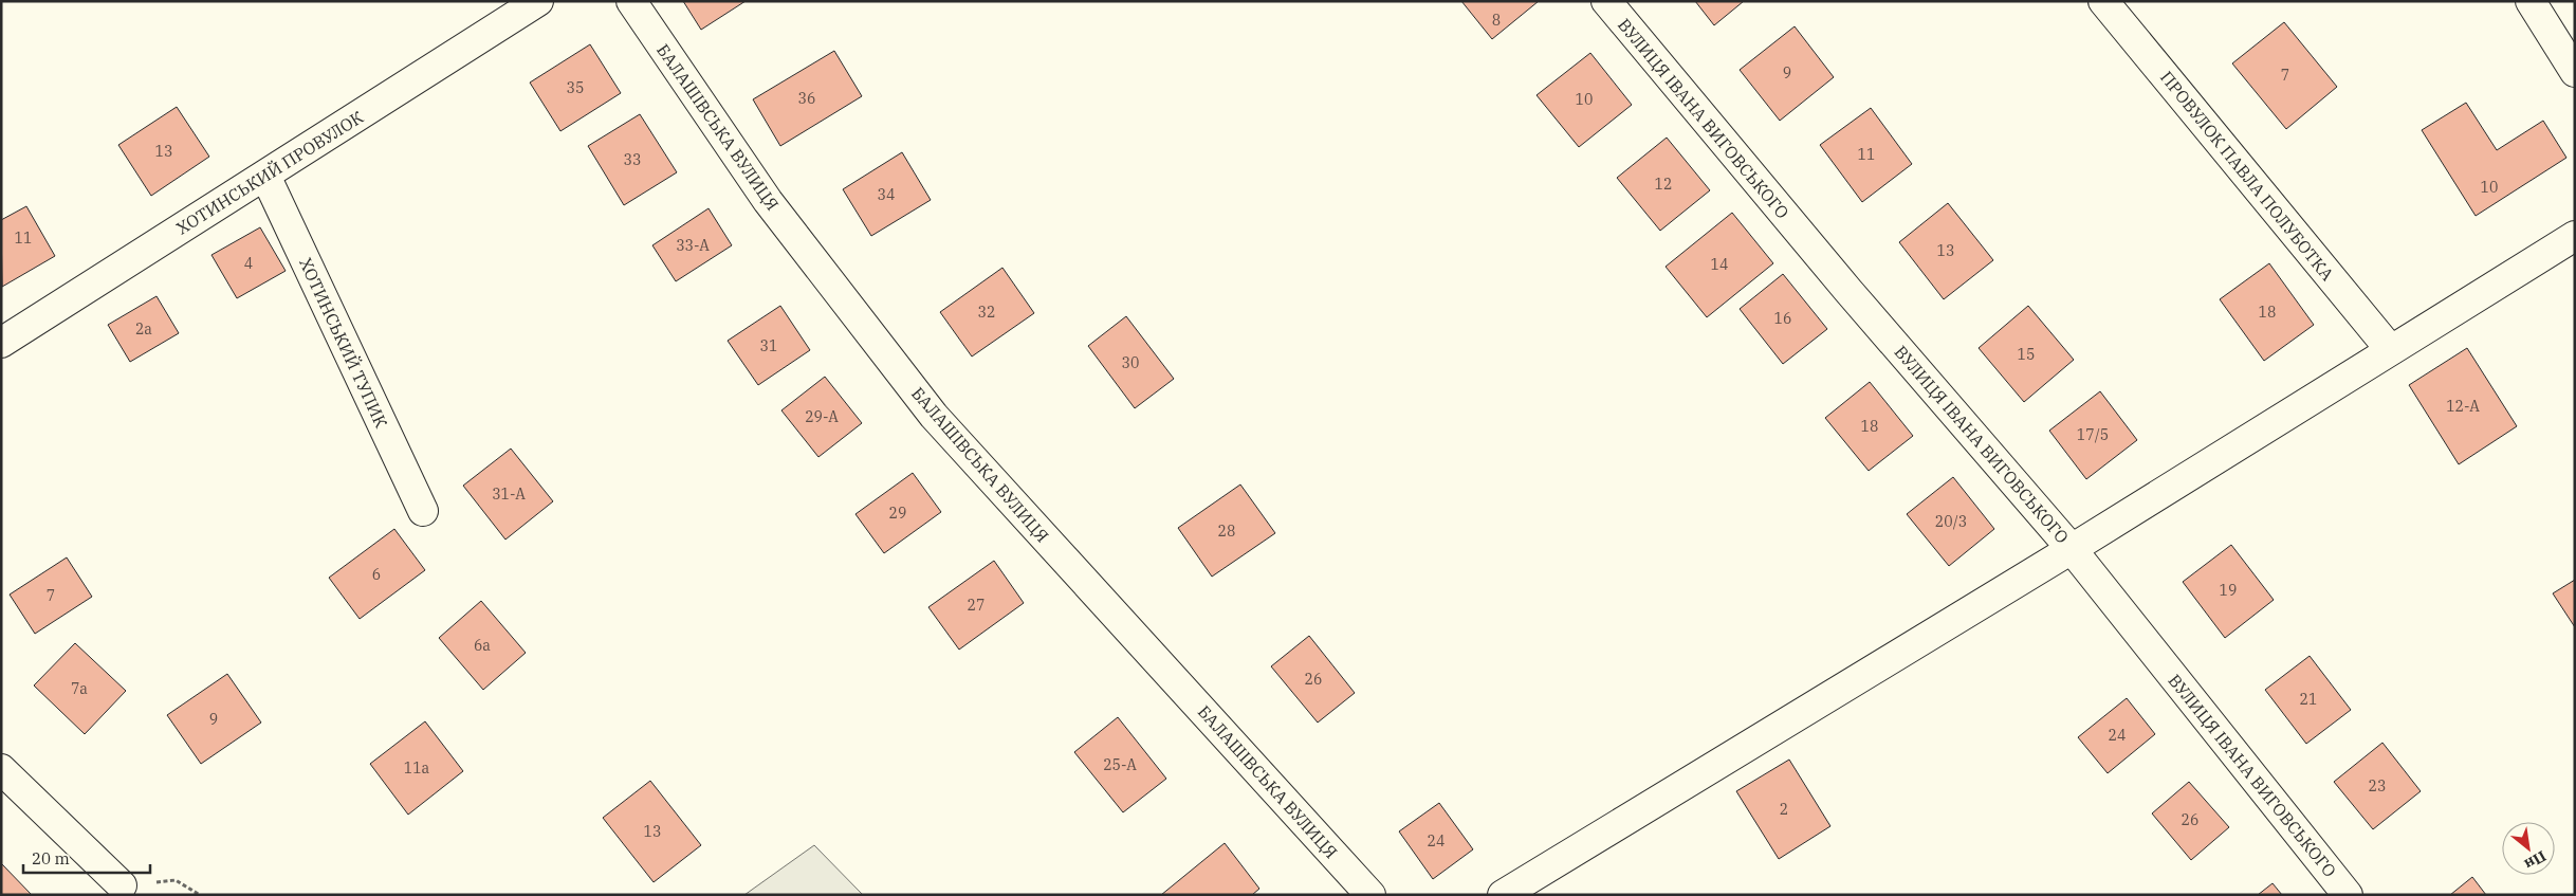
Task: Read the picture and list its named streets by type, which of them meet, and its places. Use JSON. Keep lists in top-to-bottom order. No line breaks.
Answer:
{"streets":{"street":["ВУЛИЦЯ ІВАНА ВИГОВСЬКОГО","БАЛАШІВСЬКА ВУЛИЦЯ","ХОТИНСЬКИЙ ПРОВУЛОК","ПРОВУЛОК ПАВЛА ПОЛУБОТКА","ХОТИНСЬКИЙ ТУПИК"]},"crossings":[["ХОТИНСЬКИЙ ПРОВУЛОК","ХОТИНСЬКИЙ ТУПИК"]],"house_numbers":["8","9","7","35","36","10","13","11","33","12","10","34","11","33-А","13","4","14","32","18","16","2а","31","15","30","12-А","29-А","18","17/5","31-А","29","20/3","28","6","19","7","27","6а","26","7а","21","9","24","25-А","11а","23","2","26","13","24"],"scale_bar":"20 m","north":"bottom right"}
